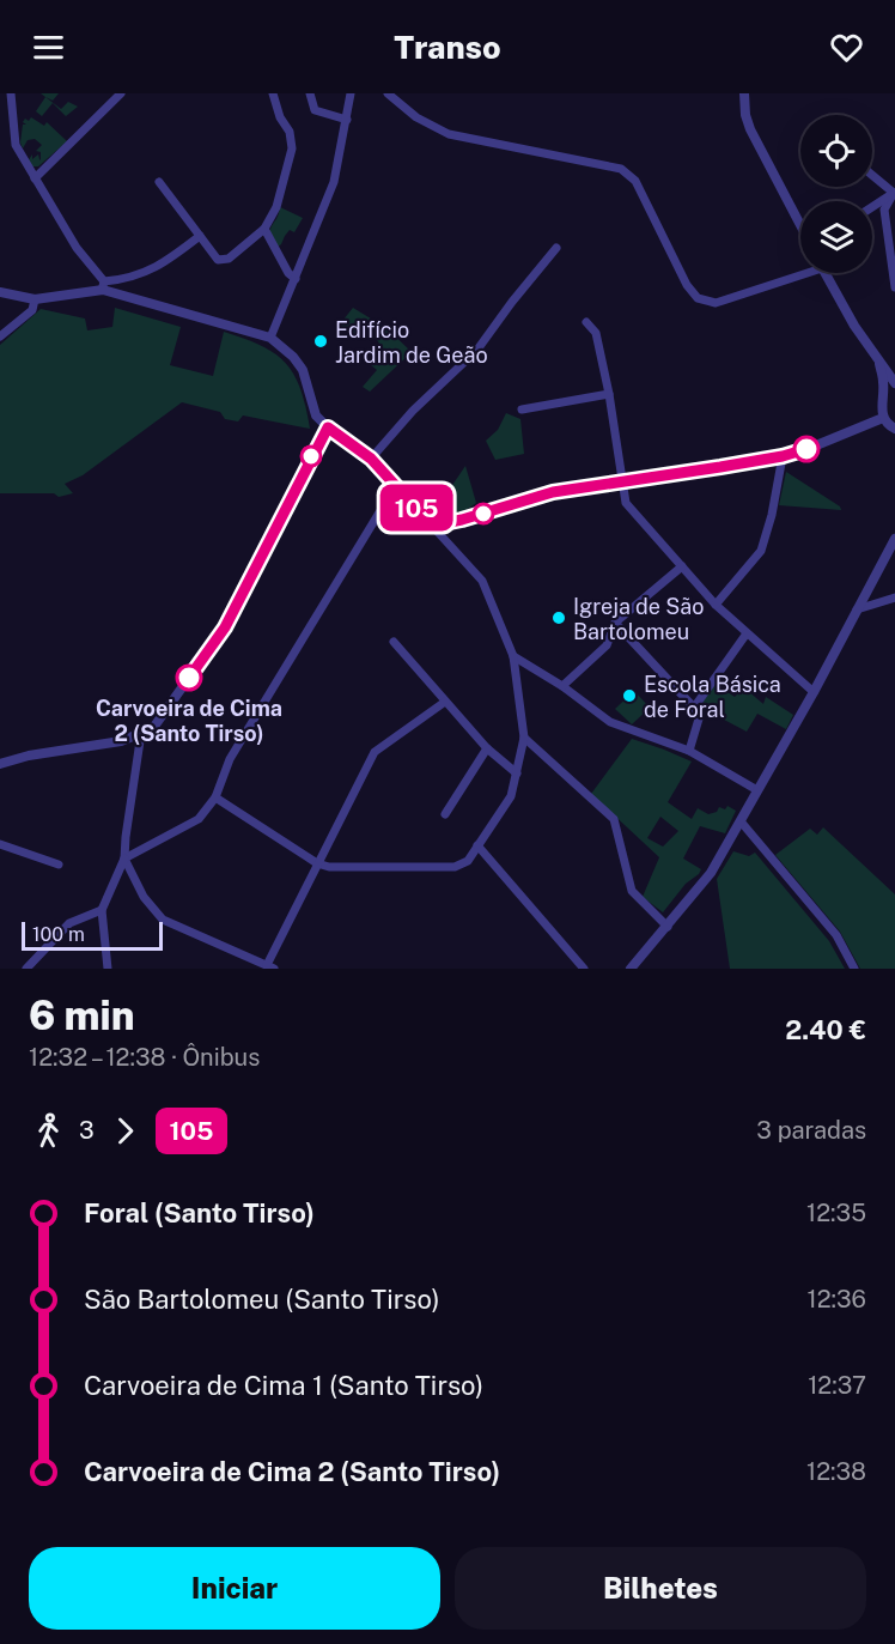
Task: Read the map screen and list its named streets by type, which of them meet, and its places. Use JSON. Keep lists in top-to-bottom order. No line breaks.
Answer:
{"places":["Edifício Jardim de Geão","Igreja de São Bartolomeu","Carvoeira de Cima 2 (Santo Tirso)","Escola Básica de Foral"],"lines":["bus line 105"],"scale_bar":"100 m","page":{"header":"Transo","on_map":"105","scale":"100 m","heading":["6 min","12:32 – 12:38 · Ônibus","2.40 €"],"legs":["3","105","3 paradas"],"list":[{"name":"Foral (Santo Tirso)","value":"12:35"},{"name":"São Bartolomeu (Santo Tirso)","value":"12:36"},{"name":"Carvoeira de Cima 1 (Santo Tirso)","value":"12:37"},{"name":"Carvoeira de Cima 2 (Santo Tirso)","value":"12:38"}],"buttons":["Iniciar","Bilhetes"]}}
